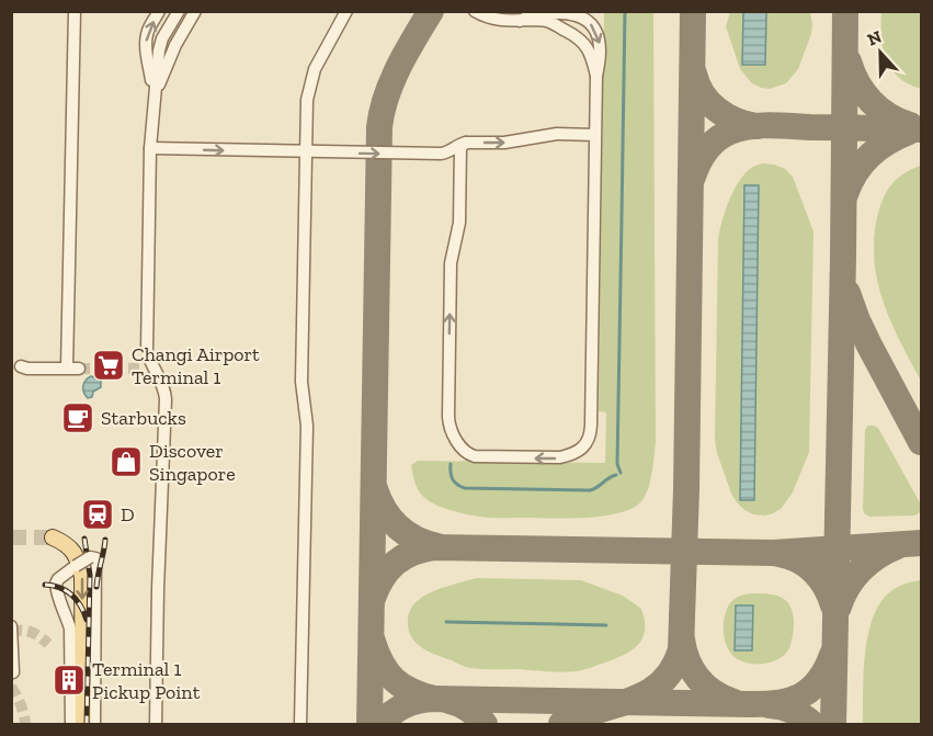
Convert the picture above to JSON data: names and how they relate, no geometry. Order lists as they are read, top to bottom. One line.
{"places":{"supermarket":["Changi Airport Terminal 1"],"cafe":["Starbucks"],"shop":["Discover Singapore"],"station":["D"],"building":["Terminal 1 Pickup Point"]},"north":"top"}
